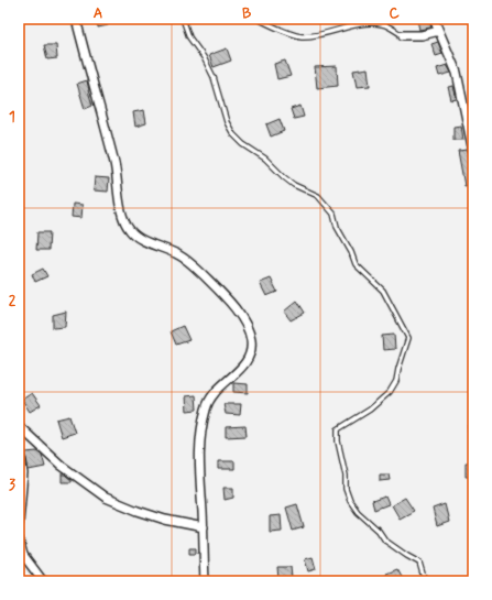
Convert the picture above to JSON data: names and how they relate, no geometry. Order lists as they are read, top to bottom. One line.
{"grid":{"columns":["A","B","C"],"rows":["1","2","3"]}}
